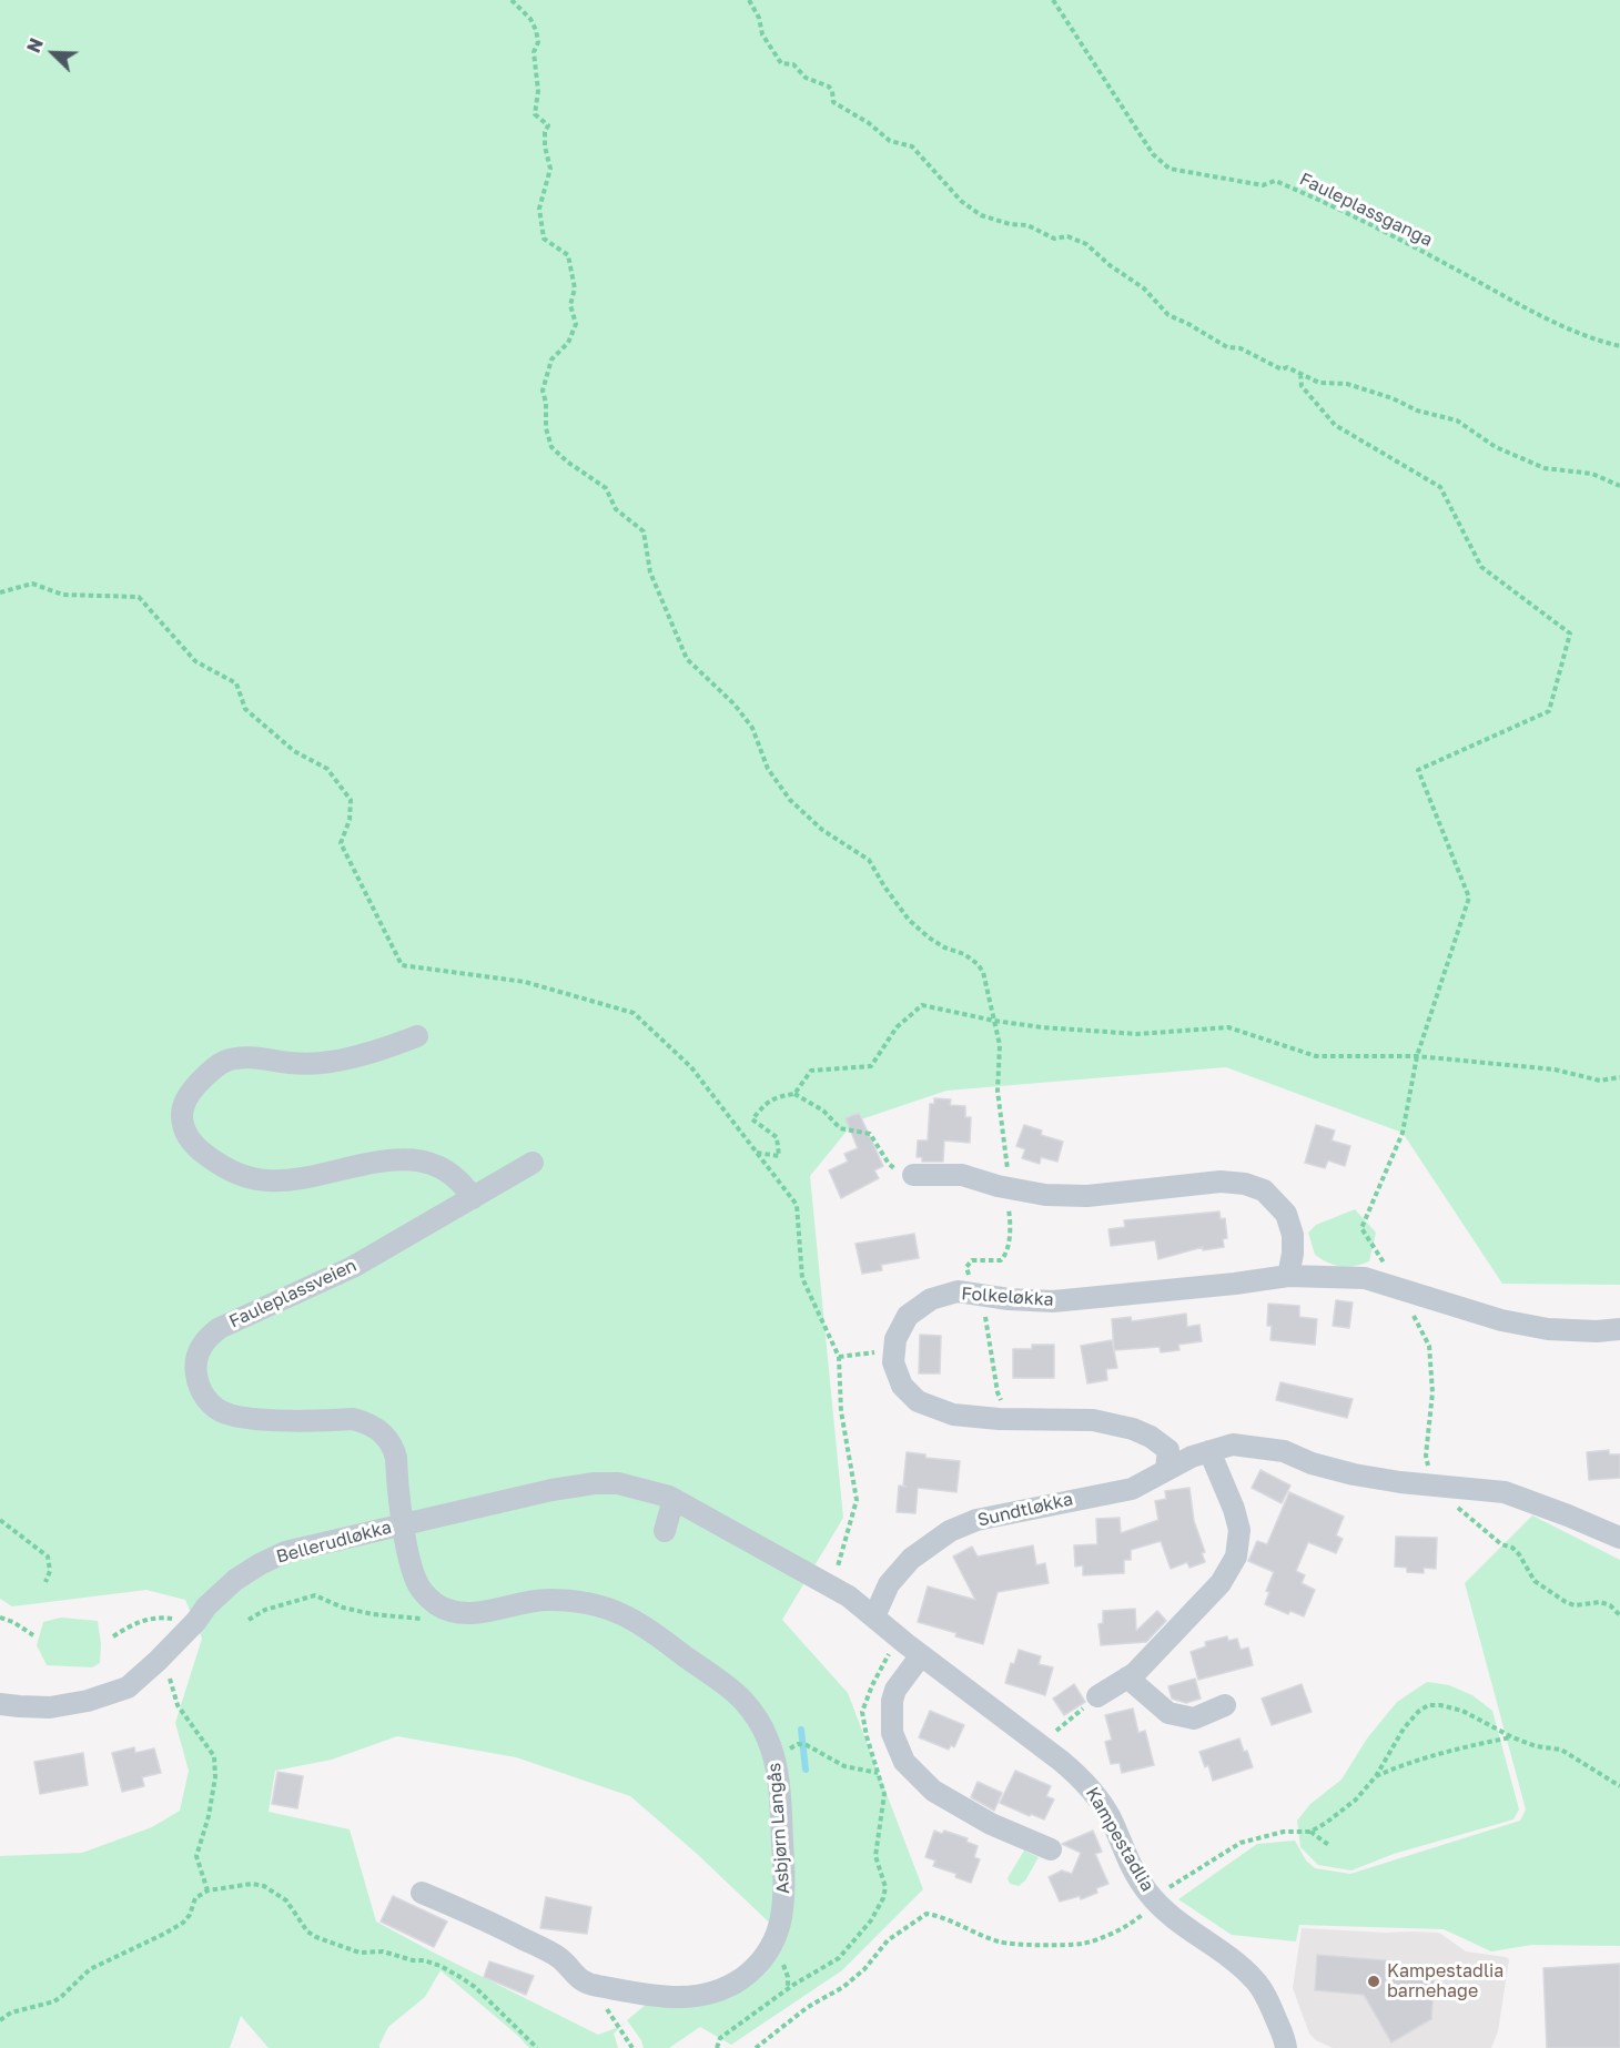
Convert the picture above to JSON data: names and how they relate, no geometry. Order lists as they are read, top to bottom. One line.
{"streets":{"street":["Fauleplassveien","Folkeløkka","Sundtløkka","Bellerudløkka","Asbjørn Langås","Kampestadlia"],"path":["Fauleplassganga"]},"crossings":[["Fauleplassveien","Bellerudløkka"],["Sundtløkka","Kampestadlia"],["Bellerudløkka","Kampestadlia"]],"places":["Kampestadlia barnehage"],"north":"top left"}
